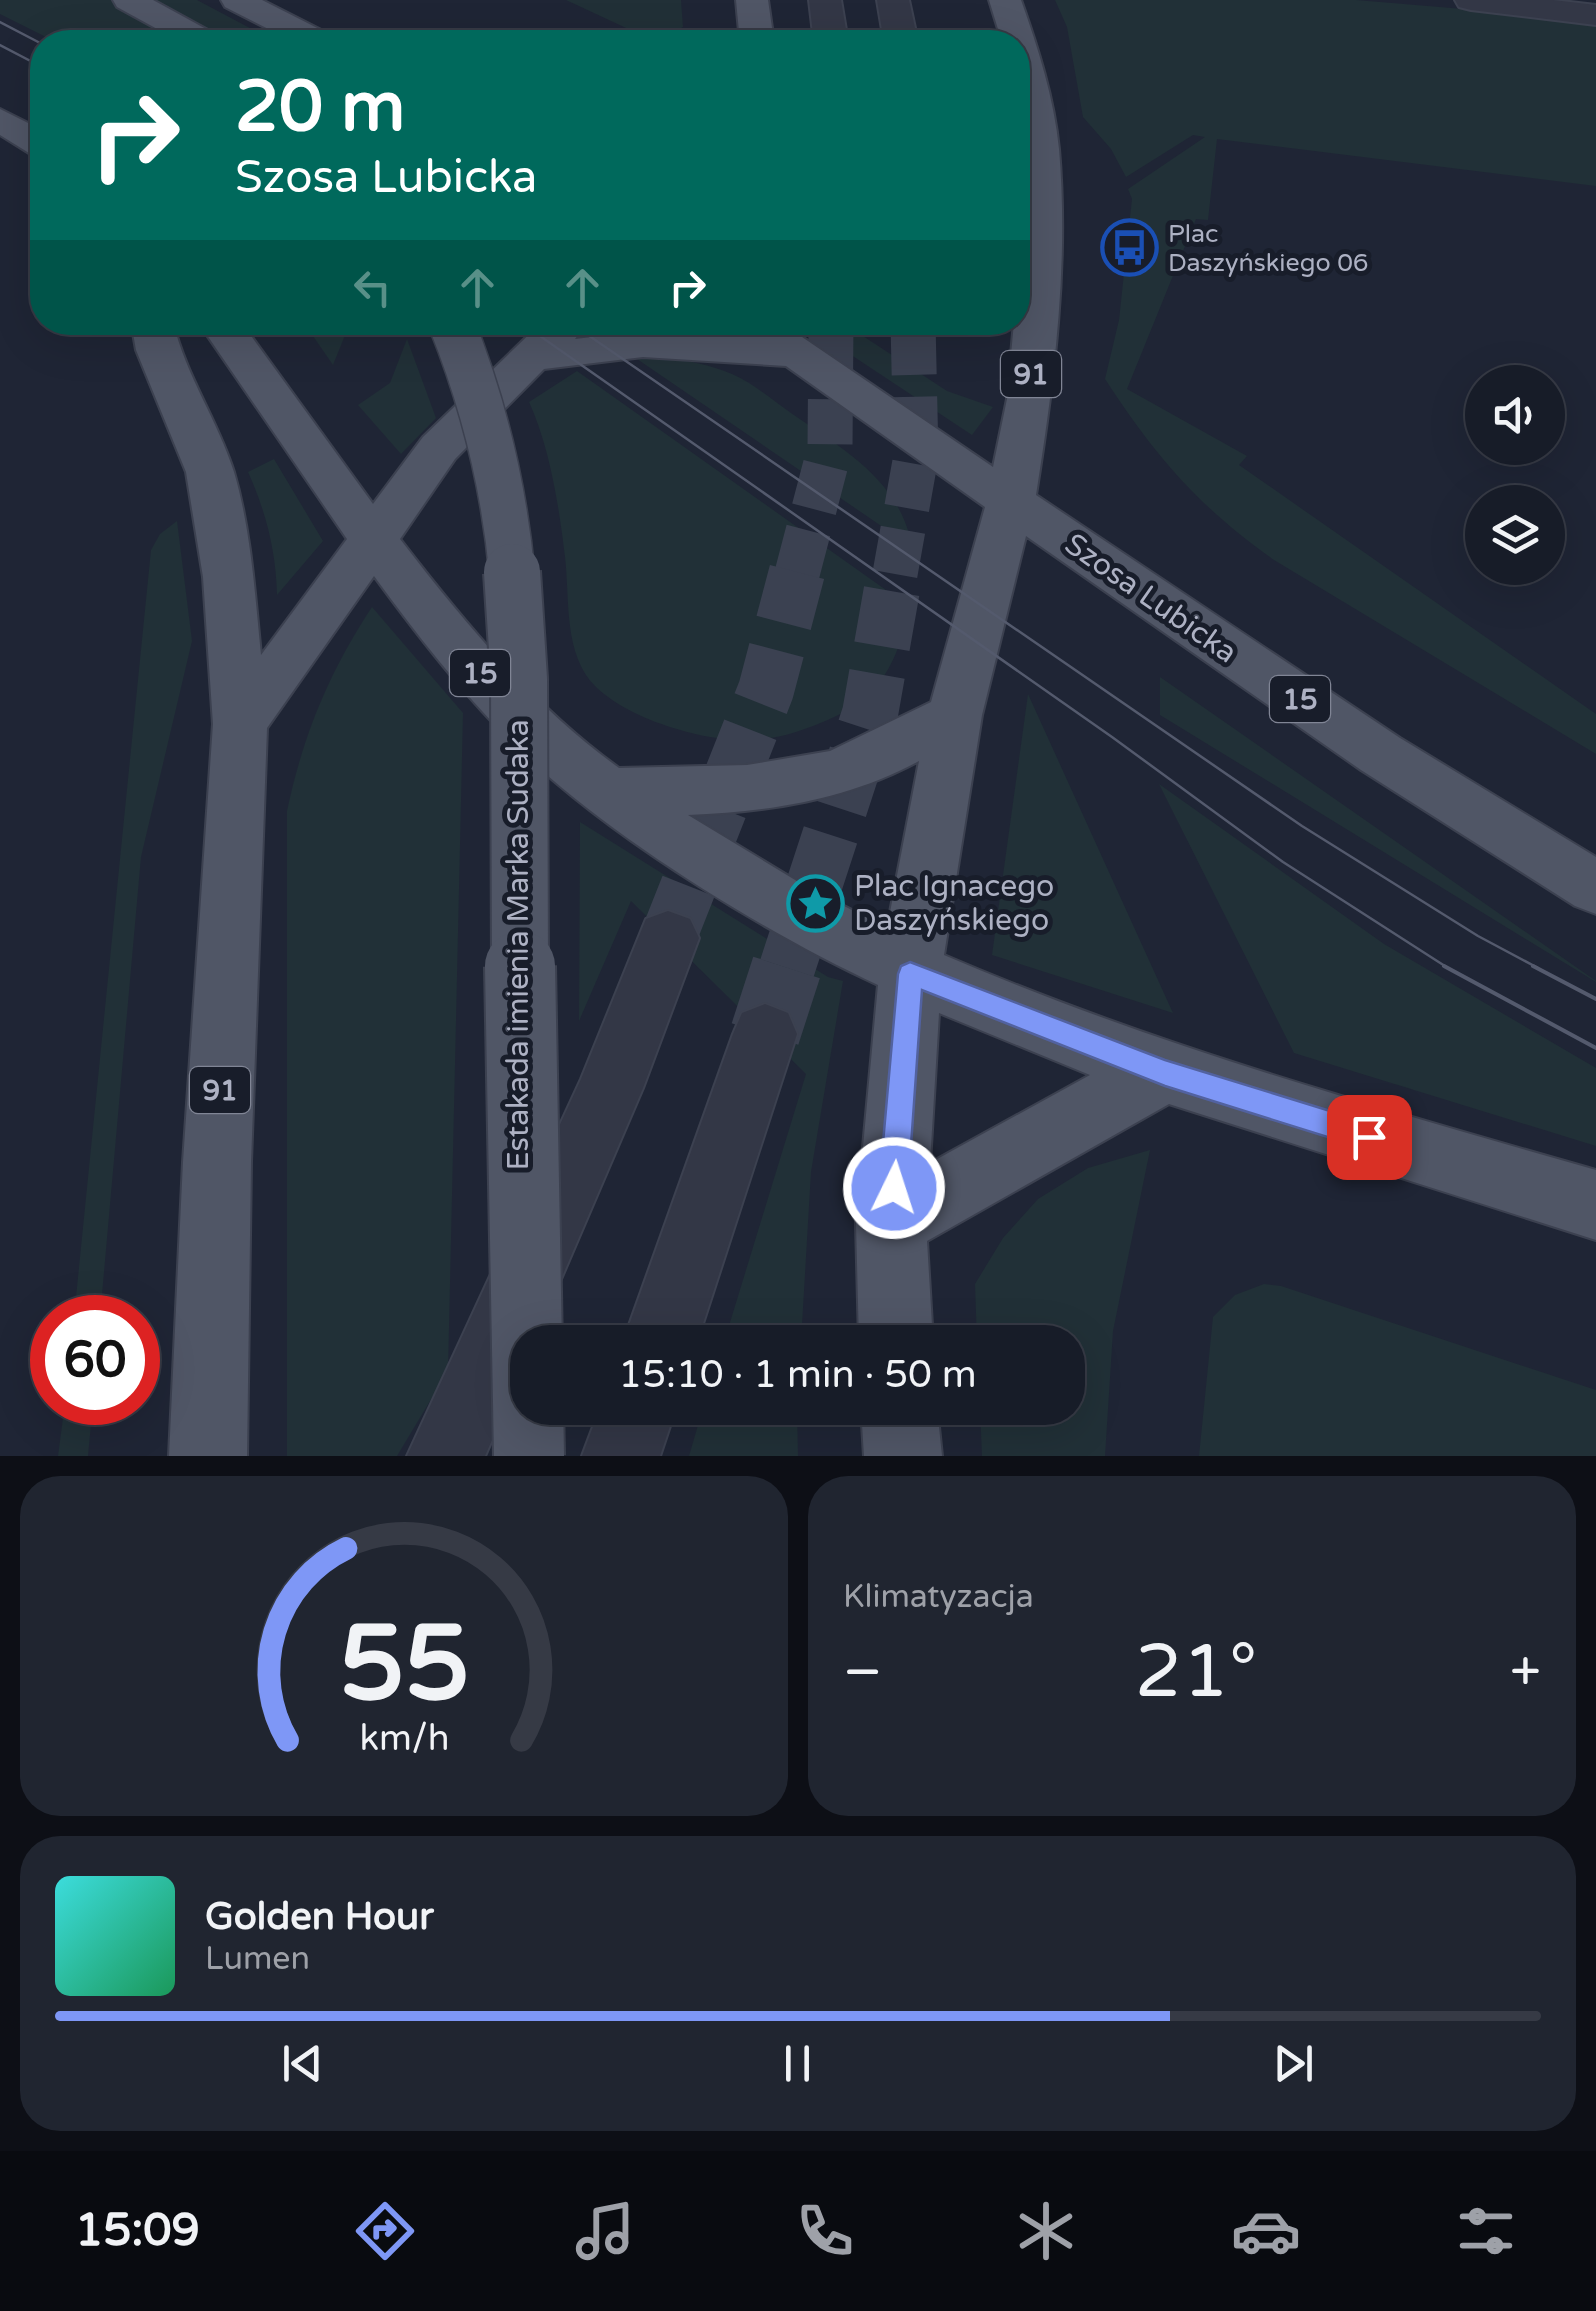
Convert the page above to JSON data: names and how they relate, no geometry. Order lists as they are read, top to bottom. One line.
{"streets":{"main road":["91","Szosa Lubicka","15","Estakada imienia Marka Sudaka"]},"crossings":[["91","Szosa Lubicka"],["91","15"],["Szosa Lubicka","15"]],"places":{"bus stop":["Plac Daszyńskiego 06"],"place":["Plac Ignacego Daszyńskiego"]},"page":{"turn":["20 m","Szosa Lubicka"],"limit":"60","trip":"15:10 · 1 min · 50 m","tile":"Klimatyzacja","heat":["−","21°","+"],"song":["Golden Hour","Lumen"],"tabs":"15:09","gauge":["55","km/h"]}}
